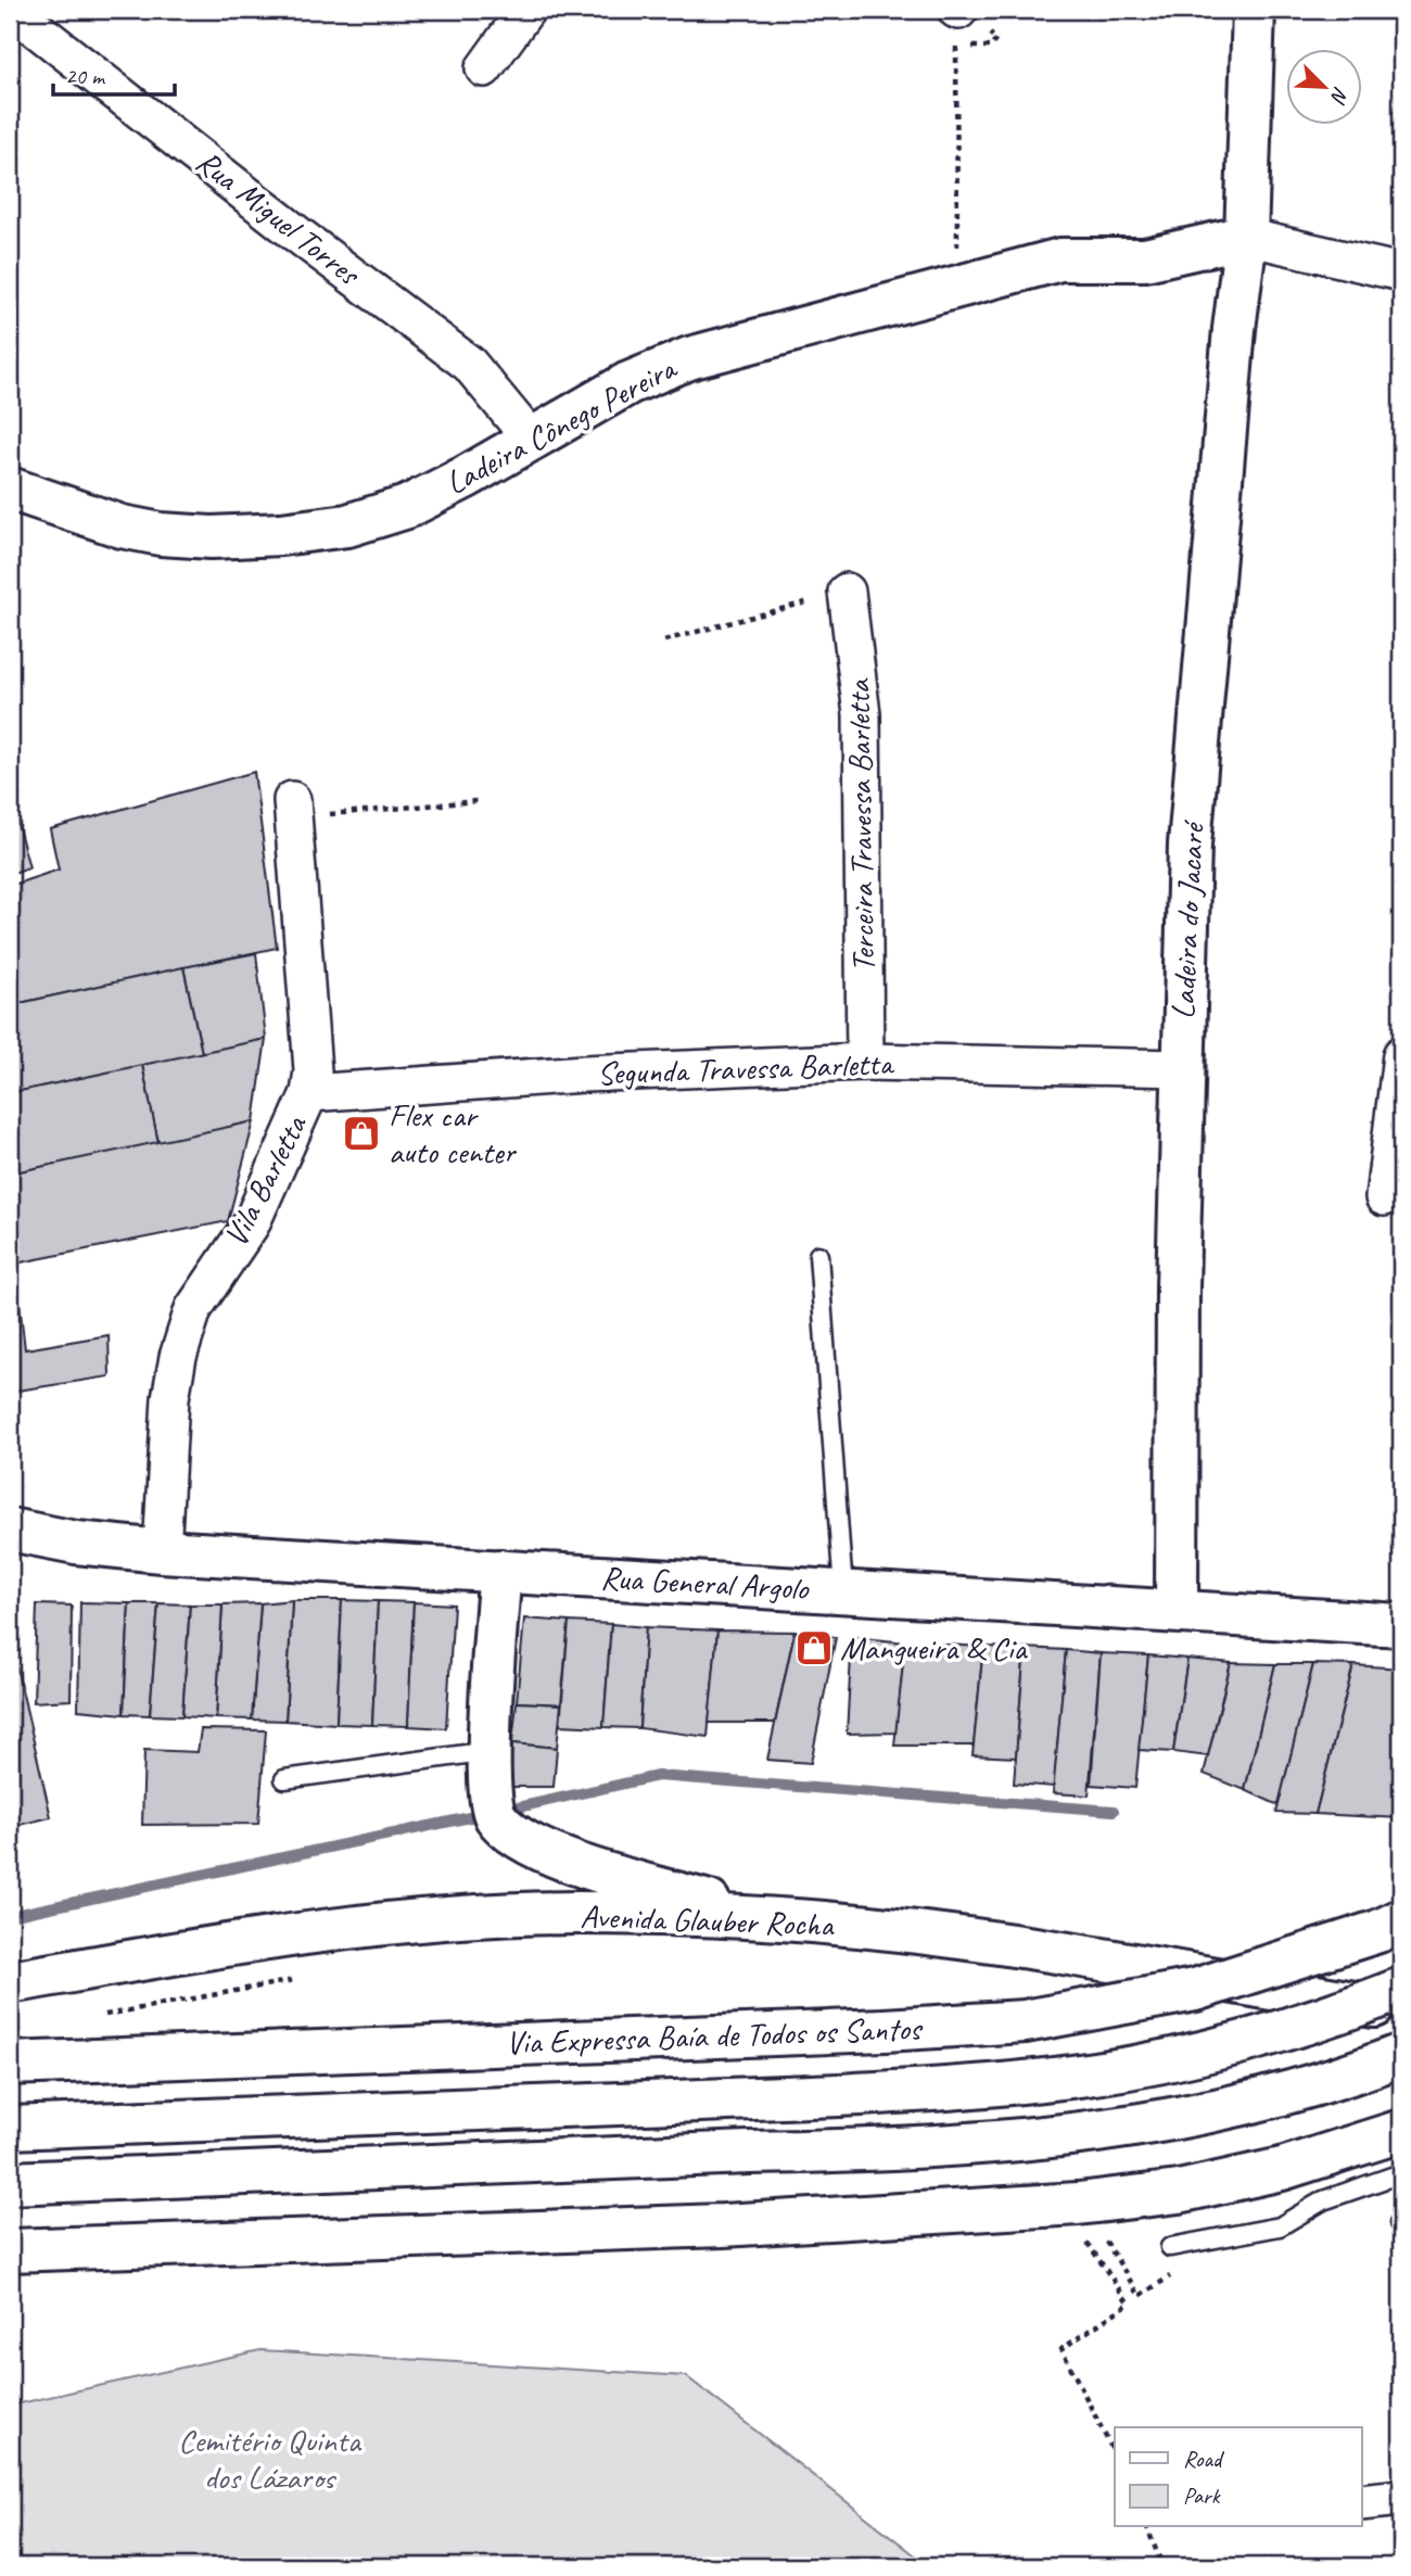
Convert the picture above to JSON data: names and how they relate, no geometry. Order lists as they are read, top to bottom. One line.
{"streets":{"main road":["Ladeira Cônego Pereira","Ladeira do Jacaré","Rua General Argolo","Avenida Glauber Rocha","Via Expressa Baía de Todos os Santos"],"street":["Rua Miguel Torres","Terceira Travessa Barletta","Segunda Travessa Barletta","Vila Barletta"]},"crossings":[["Rua Miguel Torres","Ladeira Cônego Pereira"],["Ladeira Cônego Pereira","Ladeira do Jacaré"],["Terceira Travessa Barletta","Segunda Travessa Barletta"],["Ladeira do Jacaré","Segunda Travessa Barletta"],["Ladeira do Jacaré","Rua General Argolo"],["Segunda Travessa Barletta","Vila Barletta"],["Vila Barletta","Rua General Argolo"]],"parks":["Cemitério Quinta dos Lázaros"],"places":{"shop":["Flex car auto center","Mangueira & Cia"]},"legend":["Road","Park"],"scale_bar":"20 m","north":"bottom right"}
